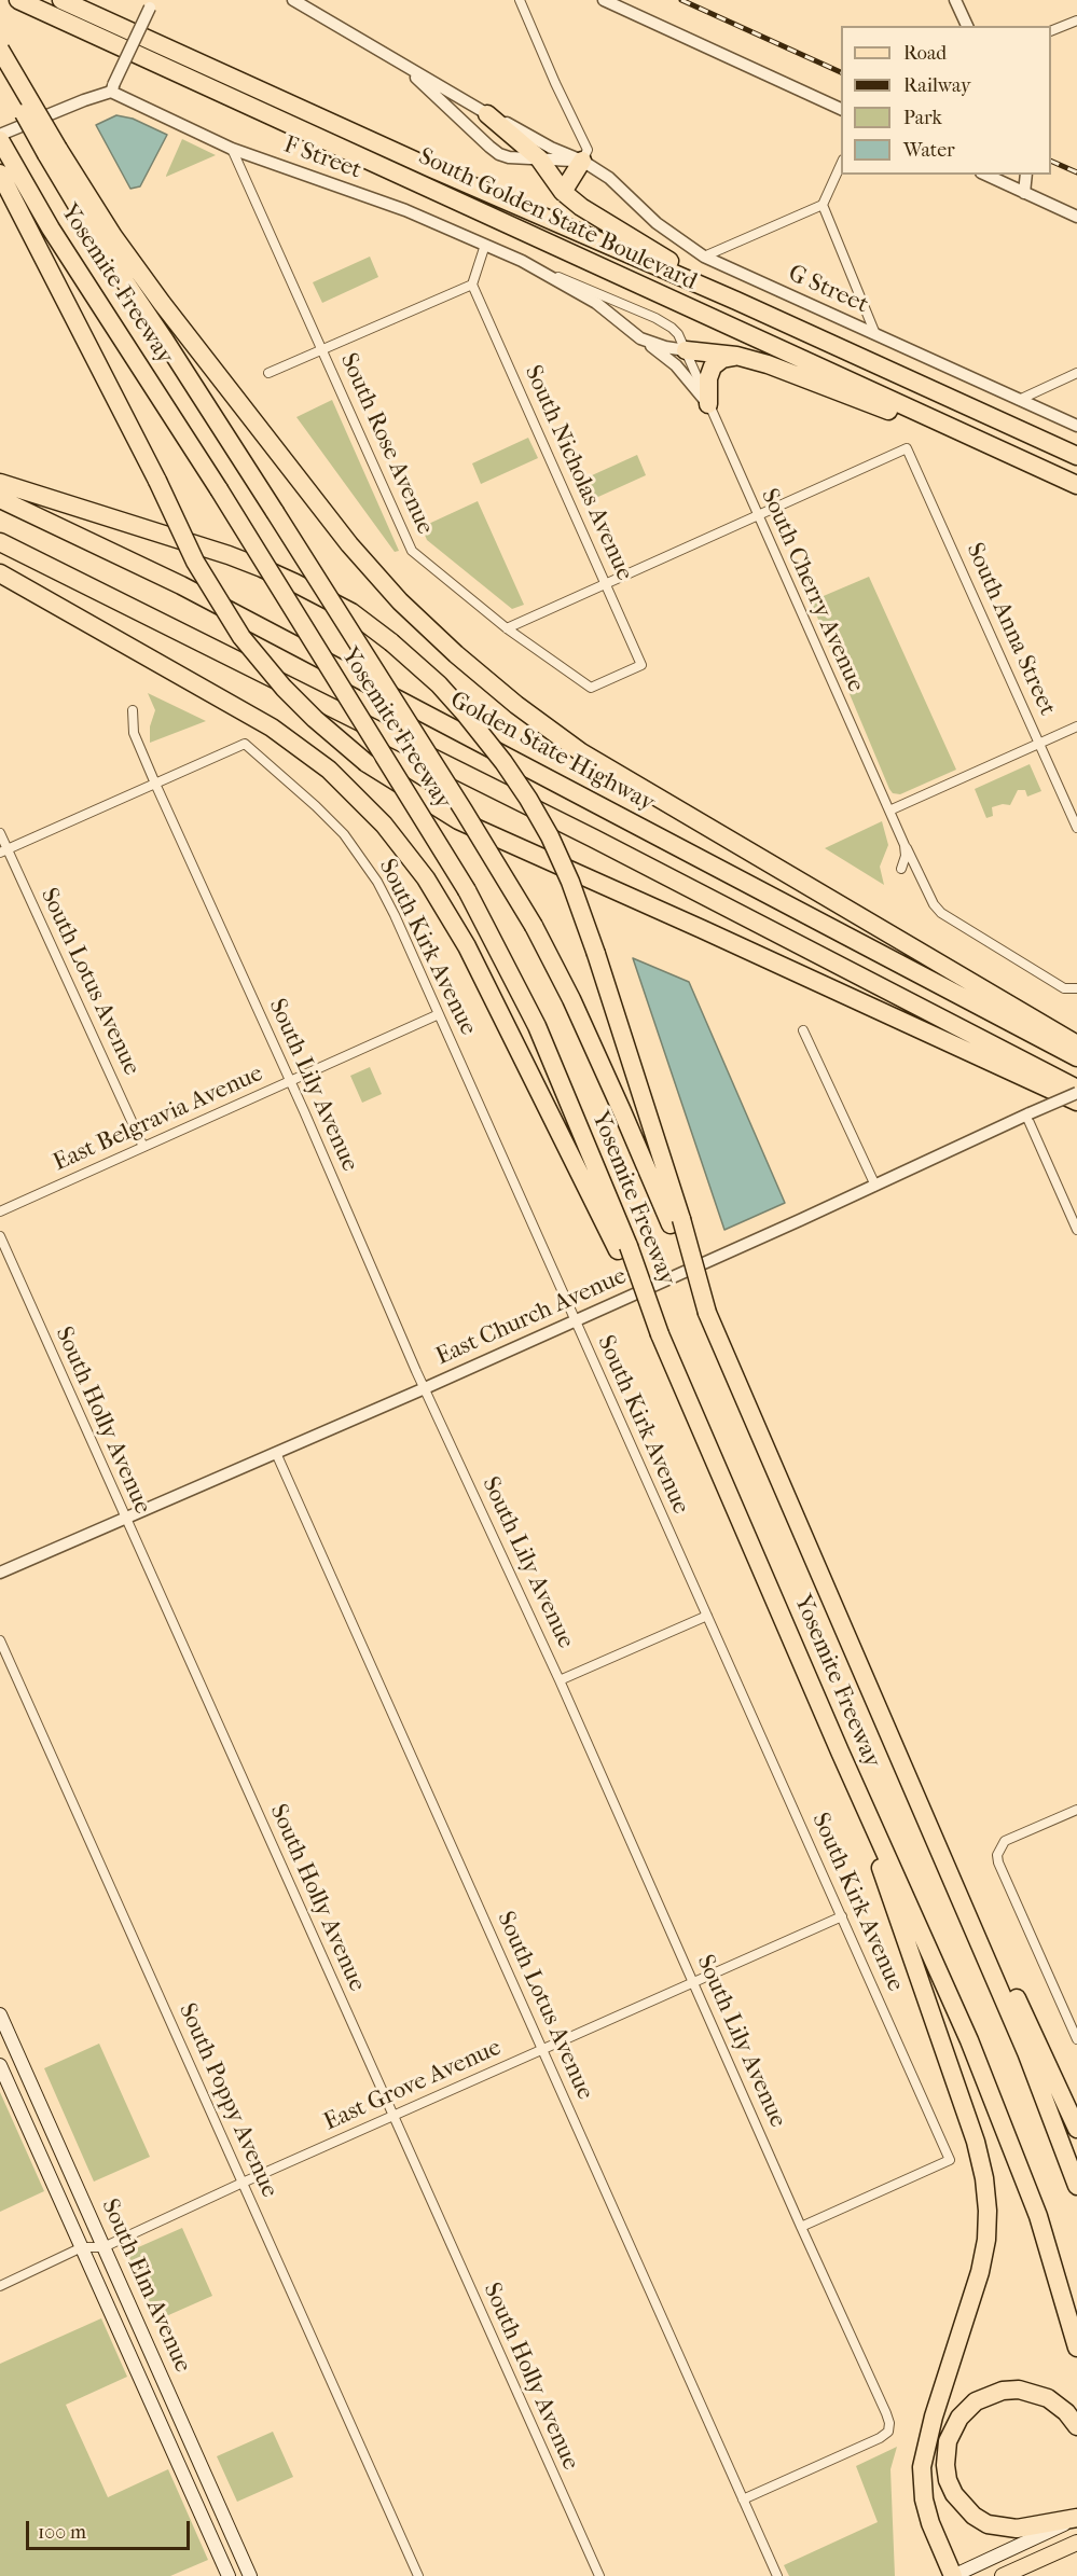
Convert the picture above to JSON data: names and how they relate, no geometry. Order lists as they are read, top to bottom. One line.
{"streets":{"highway":["South Golden State Boulevard","Yosemite Freeway","Golden State Highway"],"main road":["South Elm Avenue"],"street":["F Street","G Street","South Rose Avenue","South Nicholas Avenue","South Cherry Avenue","South Anna Street","South Kirk Avenue","South Lotus Avenue","South Lily Avenue","East Belgravia Avenue","East Church Avenue","South Holly Avenue","East Grove Avenue","South Poppy Avenue"]},"crossings":[["F Street","South Rose Avenue"],["F Street","South Cherry Avenue"],["South Rose Avenue","South Nicholas Avenue"],["South Cherry Avenue","South Anna Street"],["South Kirk Avenue","South Lily Avenue"],["South Kirk Avenue","East Belgravia Avenue"],["South Kirk Avenue","East Church Avenue"],["South Kirk Avenue","East Grove Avenue"],["South Lotus Avenue","South Lily Avenue"],["South Lotus Avenue","East Belgravia Avenue"],["South Lotus Avenue","East Church Avenue"],["South Lotus Avenue","East Grove Avenue"],["South Lily Avenue","East Belgravia Avenue"],["South Lily Avenue","East Church Avenue"],["South Lily Avenue","East Grove Avenue"],["East Church Avenue","South Holly Avenue"],["South Holly Avenue","East Grove Avenue"],["East Grove Avenue","South Poppy Avenue"],["East Grove Avenue","South Elm Avenue"]],"legend":["Road","Railway","Park","Water"],"scale_bar":"100 m"}
